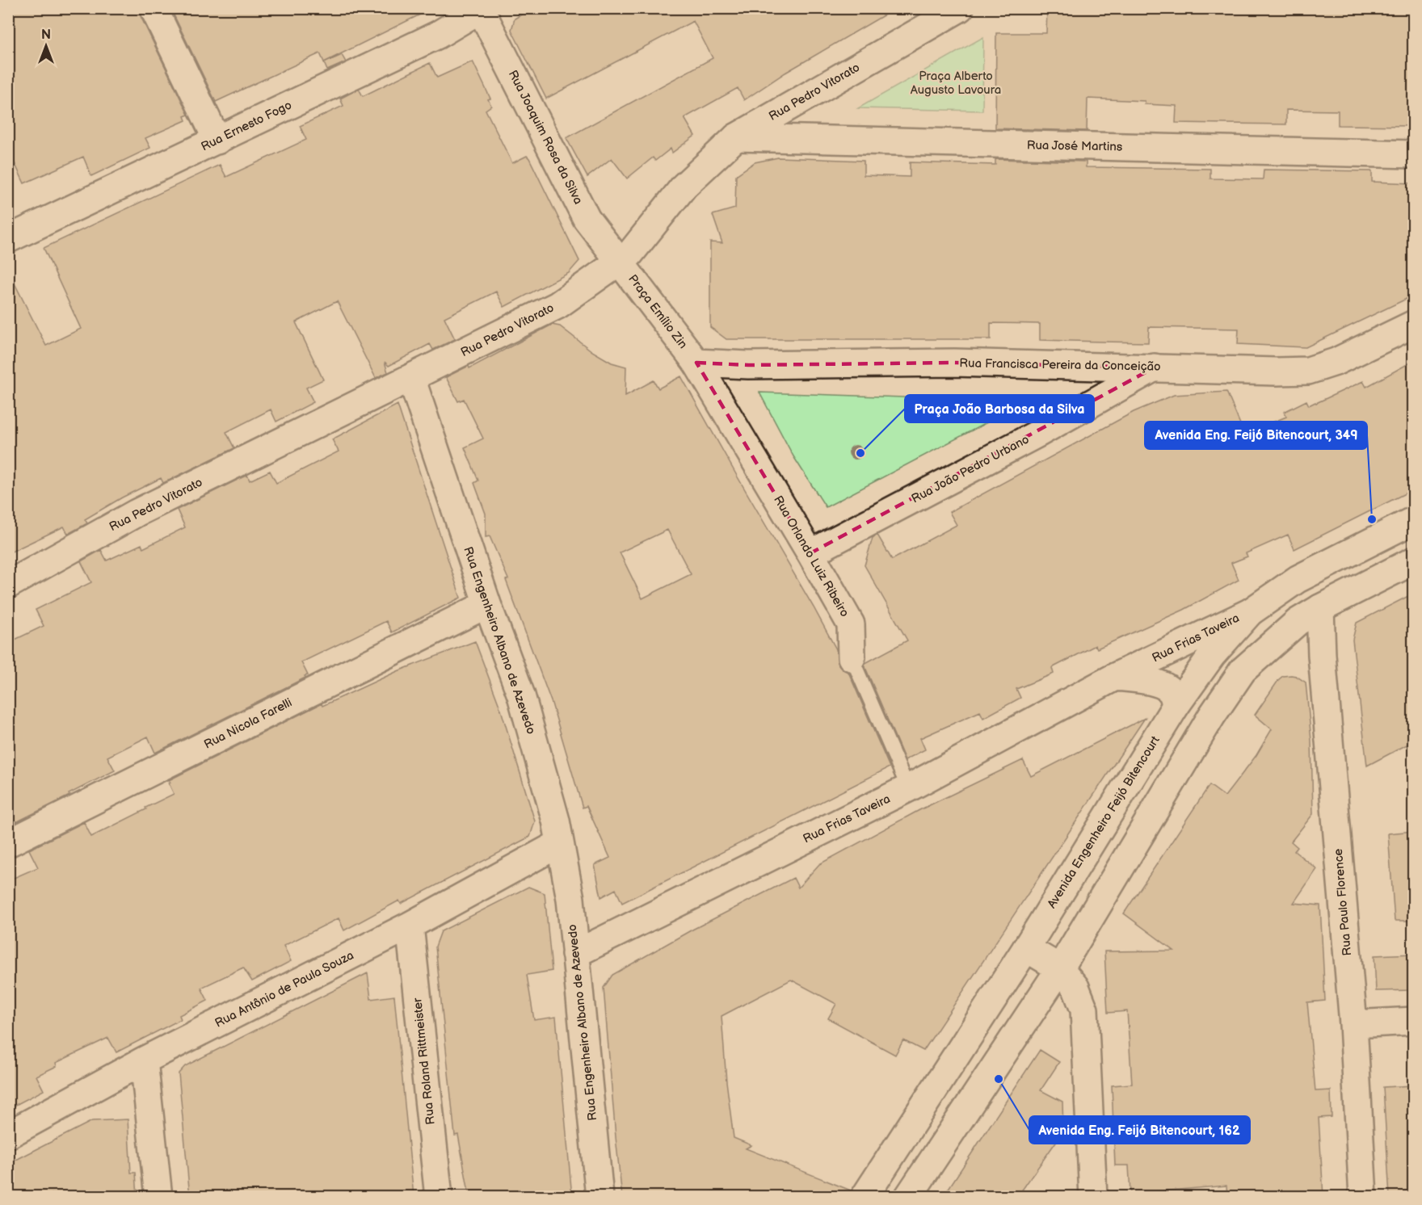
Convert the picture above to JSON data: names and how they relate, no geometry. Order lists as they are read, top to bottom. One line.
{"streets":{"street":["Rua Pedro Vitorato","Rua Ernesto Fogo","Rua Joaquim Rosa da Silva","Rua José Martins","Praça Emílio Zin","Rua Francisca Pereira da Conceição","Rua João Pedro Urbano","Rua Orlando Luiz Ribeiro","Rua Frias Taveira","Rua Engenheiro Albano de Azevedo","Rua Nicola Farelli","Avenida Engenheiro Feijó Bitencourt","Rua Paulo Florence","Rua Antônio de Paula Souza","Rua Roland Rittmeister"]},"crossings":[["Rua Pedro Vitorato","Rua Joaquim Rosa da Silva"],["Rua Pedro Vitorato","Rua José Martins"],["Rua Pedro Vitorato","Praça Emílio Zin"],["Rua Pedro Vitorato","Rua Engenheiro Albano de Azevedo"],["Rua Ernesto Fogo","Rua Joaquim Rosa da Silva"],["Rua Joaquim Rosa da Silva","Praça Emílio Zin"],["Praça Emílio Zin","Rua Francisca Pereira da Conceição"],["Praça Emílio Zin","Rua Orlando Luiz Ribeiro"],["Rua Francisca Pereira da Conceição","Rua João Pedro Urbano"],["Rua Francisca Pereira da Conceição","Rua Orlando Luiz Ribeiro"],["Rua João Pedro Urbano","Rua Orlando Luiz Ribeiro"],["Rua Orlando Luiz Ribeiro","Rua Frias Taveira"],["Rua Frias Taveira","Rua Engenheiro Albano de Azevedo"],["Rua Frias Taveira","Avenida Engenheiro Feijó Bitencourt"],["Rua Engenheiro Albano de Azevedo","Rua Nicola Farelli"],["Rua Engenheiro Albano de Azevedo","Rua Antônio de Paula Souza"],["Rua Antônio de Paula Souza","Rua Roland Rittmeister"]],"parks":["Praça Alberto Augusto Lavoura"],"places":["Praça João Barbosa da Silva","Avenida Eng. Feijó Bitencourt, 349","Avenida Eng. Feijó Bitencourt, 162"],"north":"top"}
